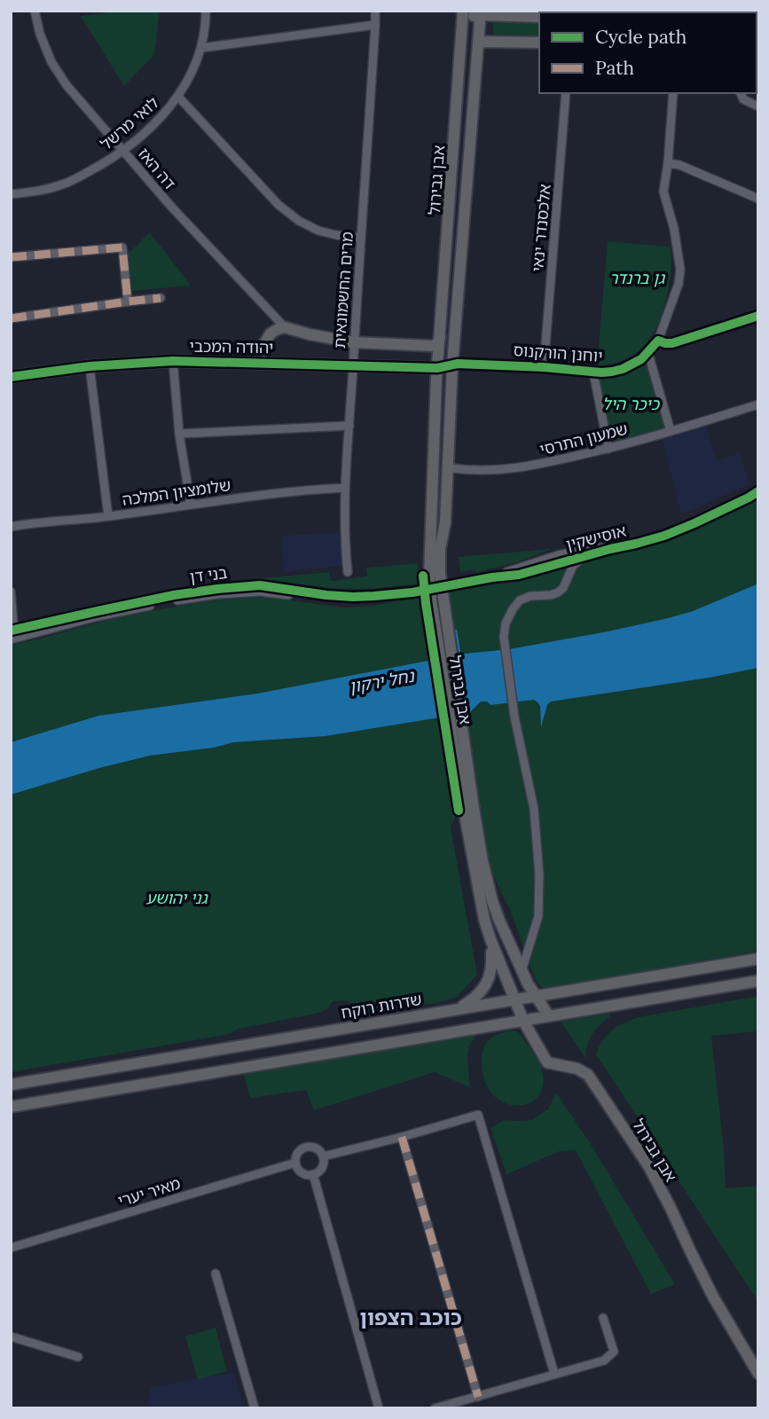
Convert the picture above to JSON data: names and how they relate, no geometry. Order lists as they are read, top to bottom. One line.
{"streets":{"main road":["אבן גבירול","יהודה המכבי","שדרות רוקח"],"street":["לואי מרשל","דה האז","אלכסנדר ינאי","מרים החשמונאית","יוחנן הורקנוס","שמעון התרסי","שלומציון המלכה","אוסישקין","בני דן","מאיר יערי"]},"crossings":[["לואי מרשל","דה האז"],["דה האז","יהודה המכבי"],["אבן גבירול","יהודה המכבי"],["אבן גבירול","יוחנן הורקנוס"],["אבן גבירול","שמעון התרסי"],["אבן גבירול","שדרות רוקח"],["אלכסנדר ינאי","יוחנן הורקנוס"],["מרים החשמונאית","יהודה המכבי"],["מרים החשמונאית","שלומציון המלכה"],["יהודה המכבי","יוחנן הורקנוס"]],"districts":["כוכב הצפון"],"water":["נחל ירקון"],"parks":["גן ברנדר","כיכר היל","גני יהושע"],"legend":["Cycle path","Path"]}
